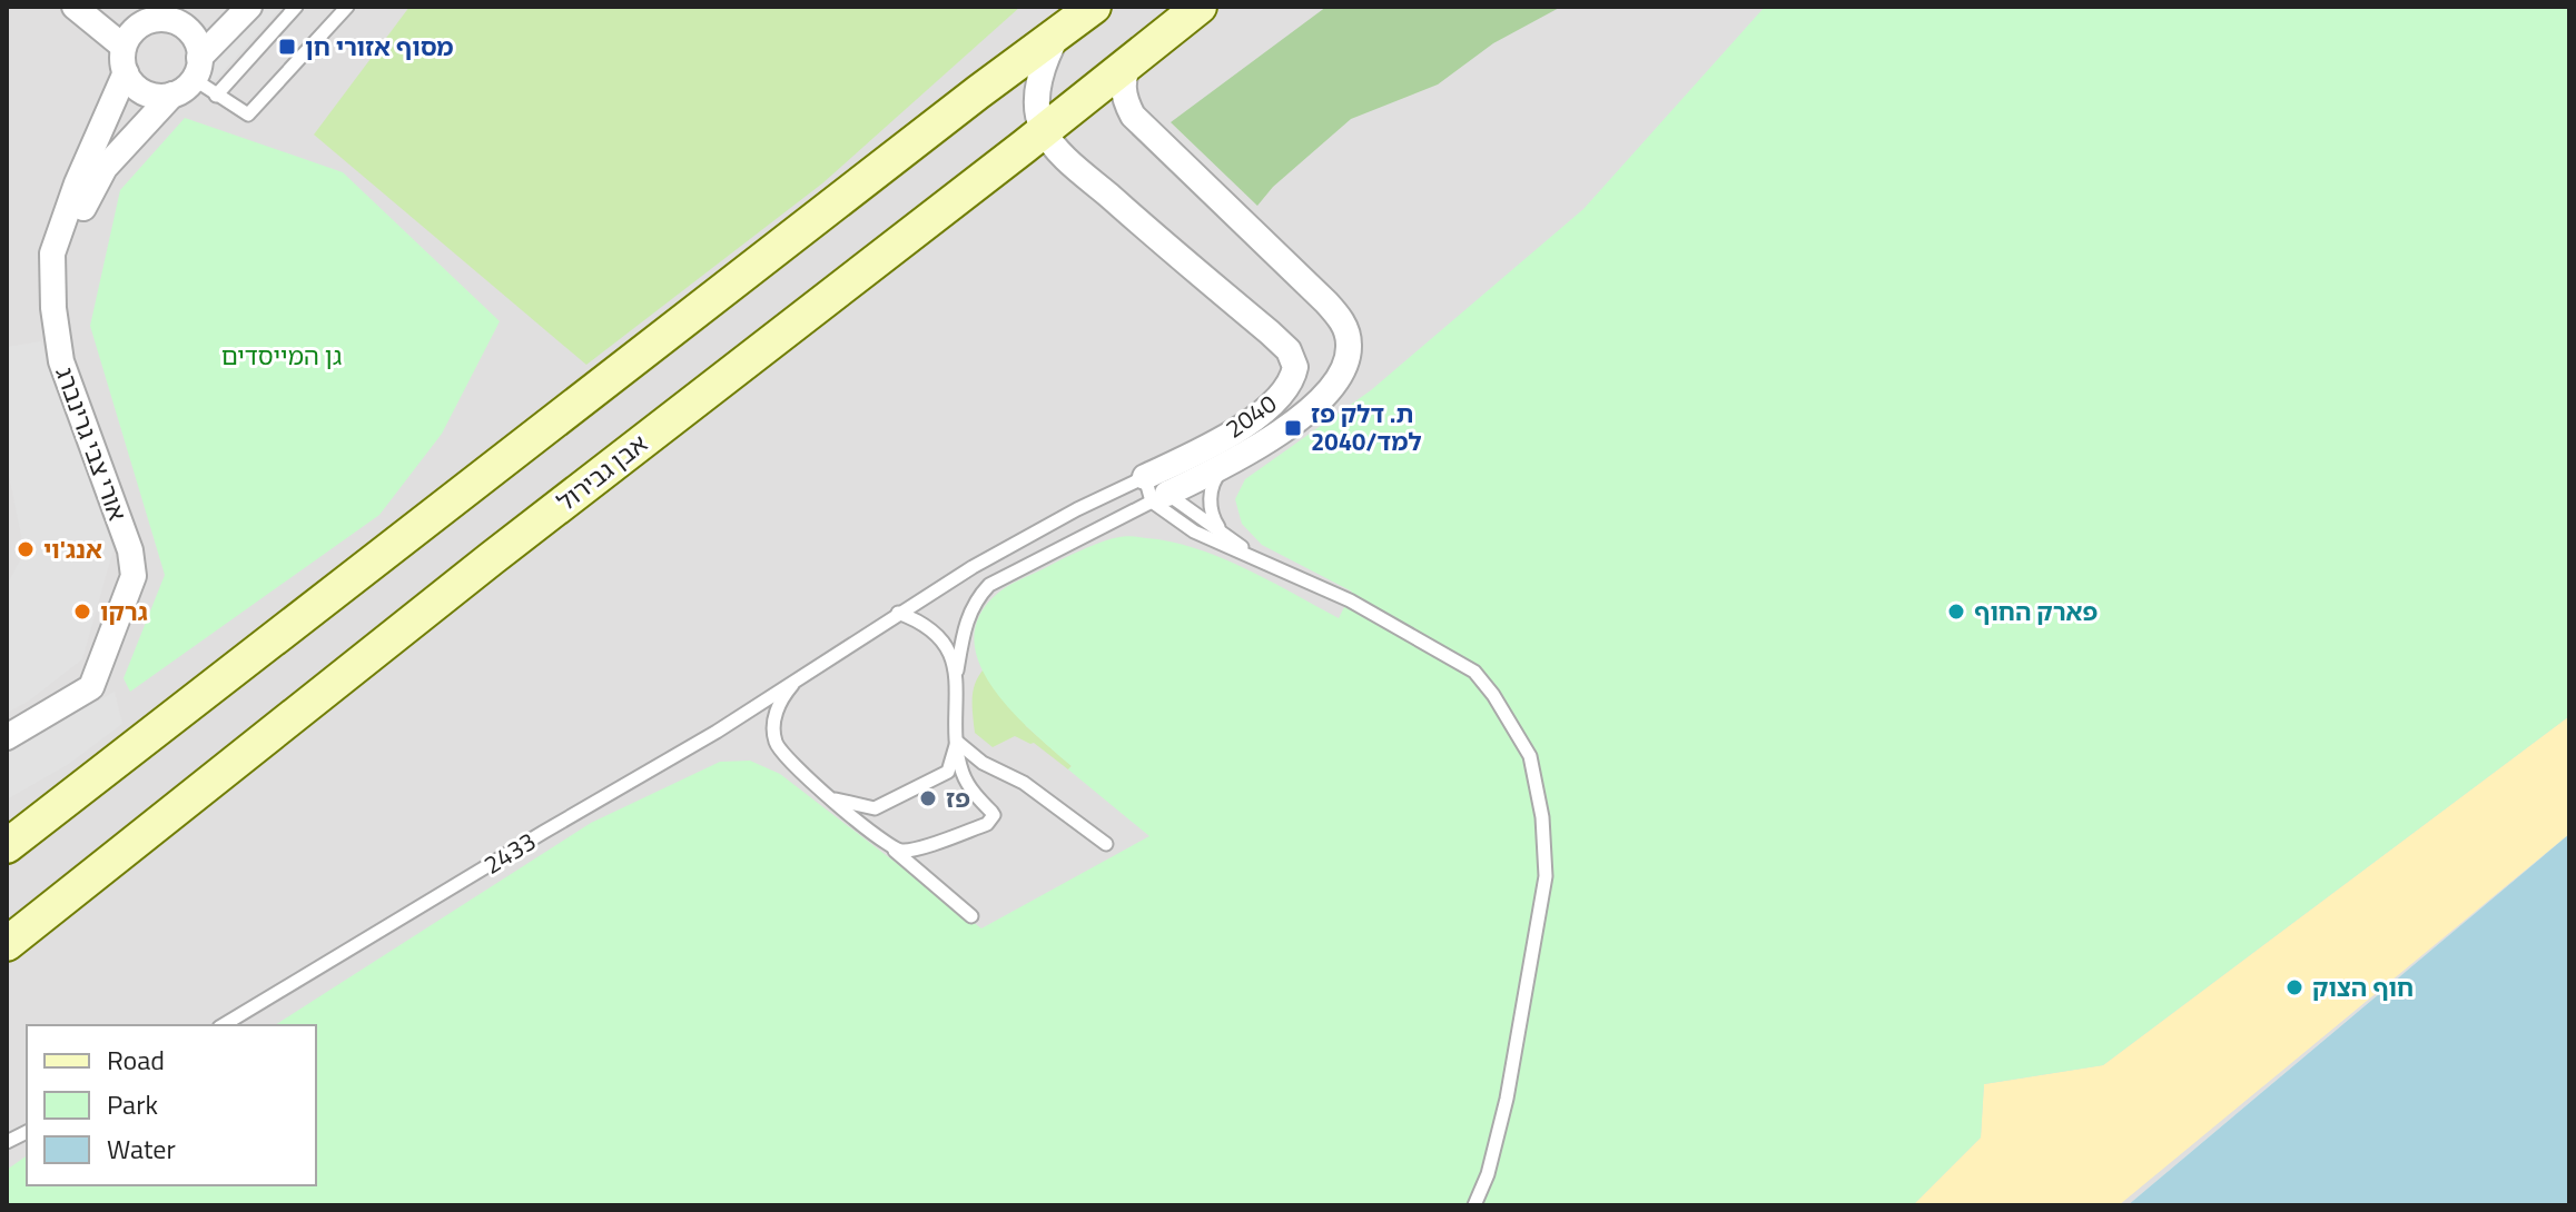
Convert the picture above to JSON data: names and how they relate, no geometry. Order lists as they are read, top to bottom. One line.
{"streets":{"street":["2040","אורי צבי גרינברג","אבן גבירול"],"lane":["2433"]},"crossings":[["2040","אבן גבירול"],["2040","2433"]],"parks":["גן המייסדים"],"places":{"transit":["מסוף אזורי חן","ת. דלק פז למד/2040"],"other":["אנג'וי","גרקו","פארק החוף","פז","חוף הצוק"]},"legend":["Road","Park","Water"]}
